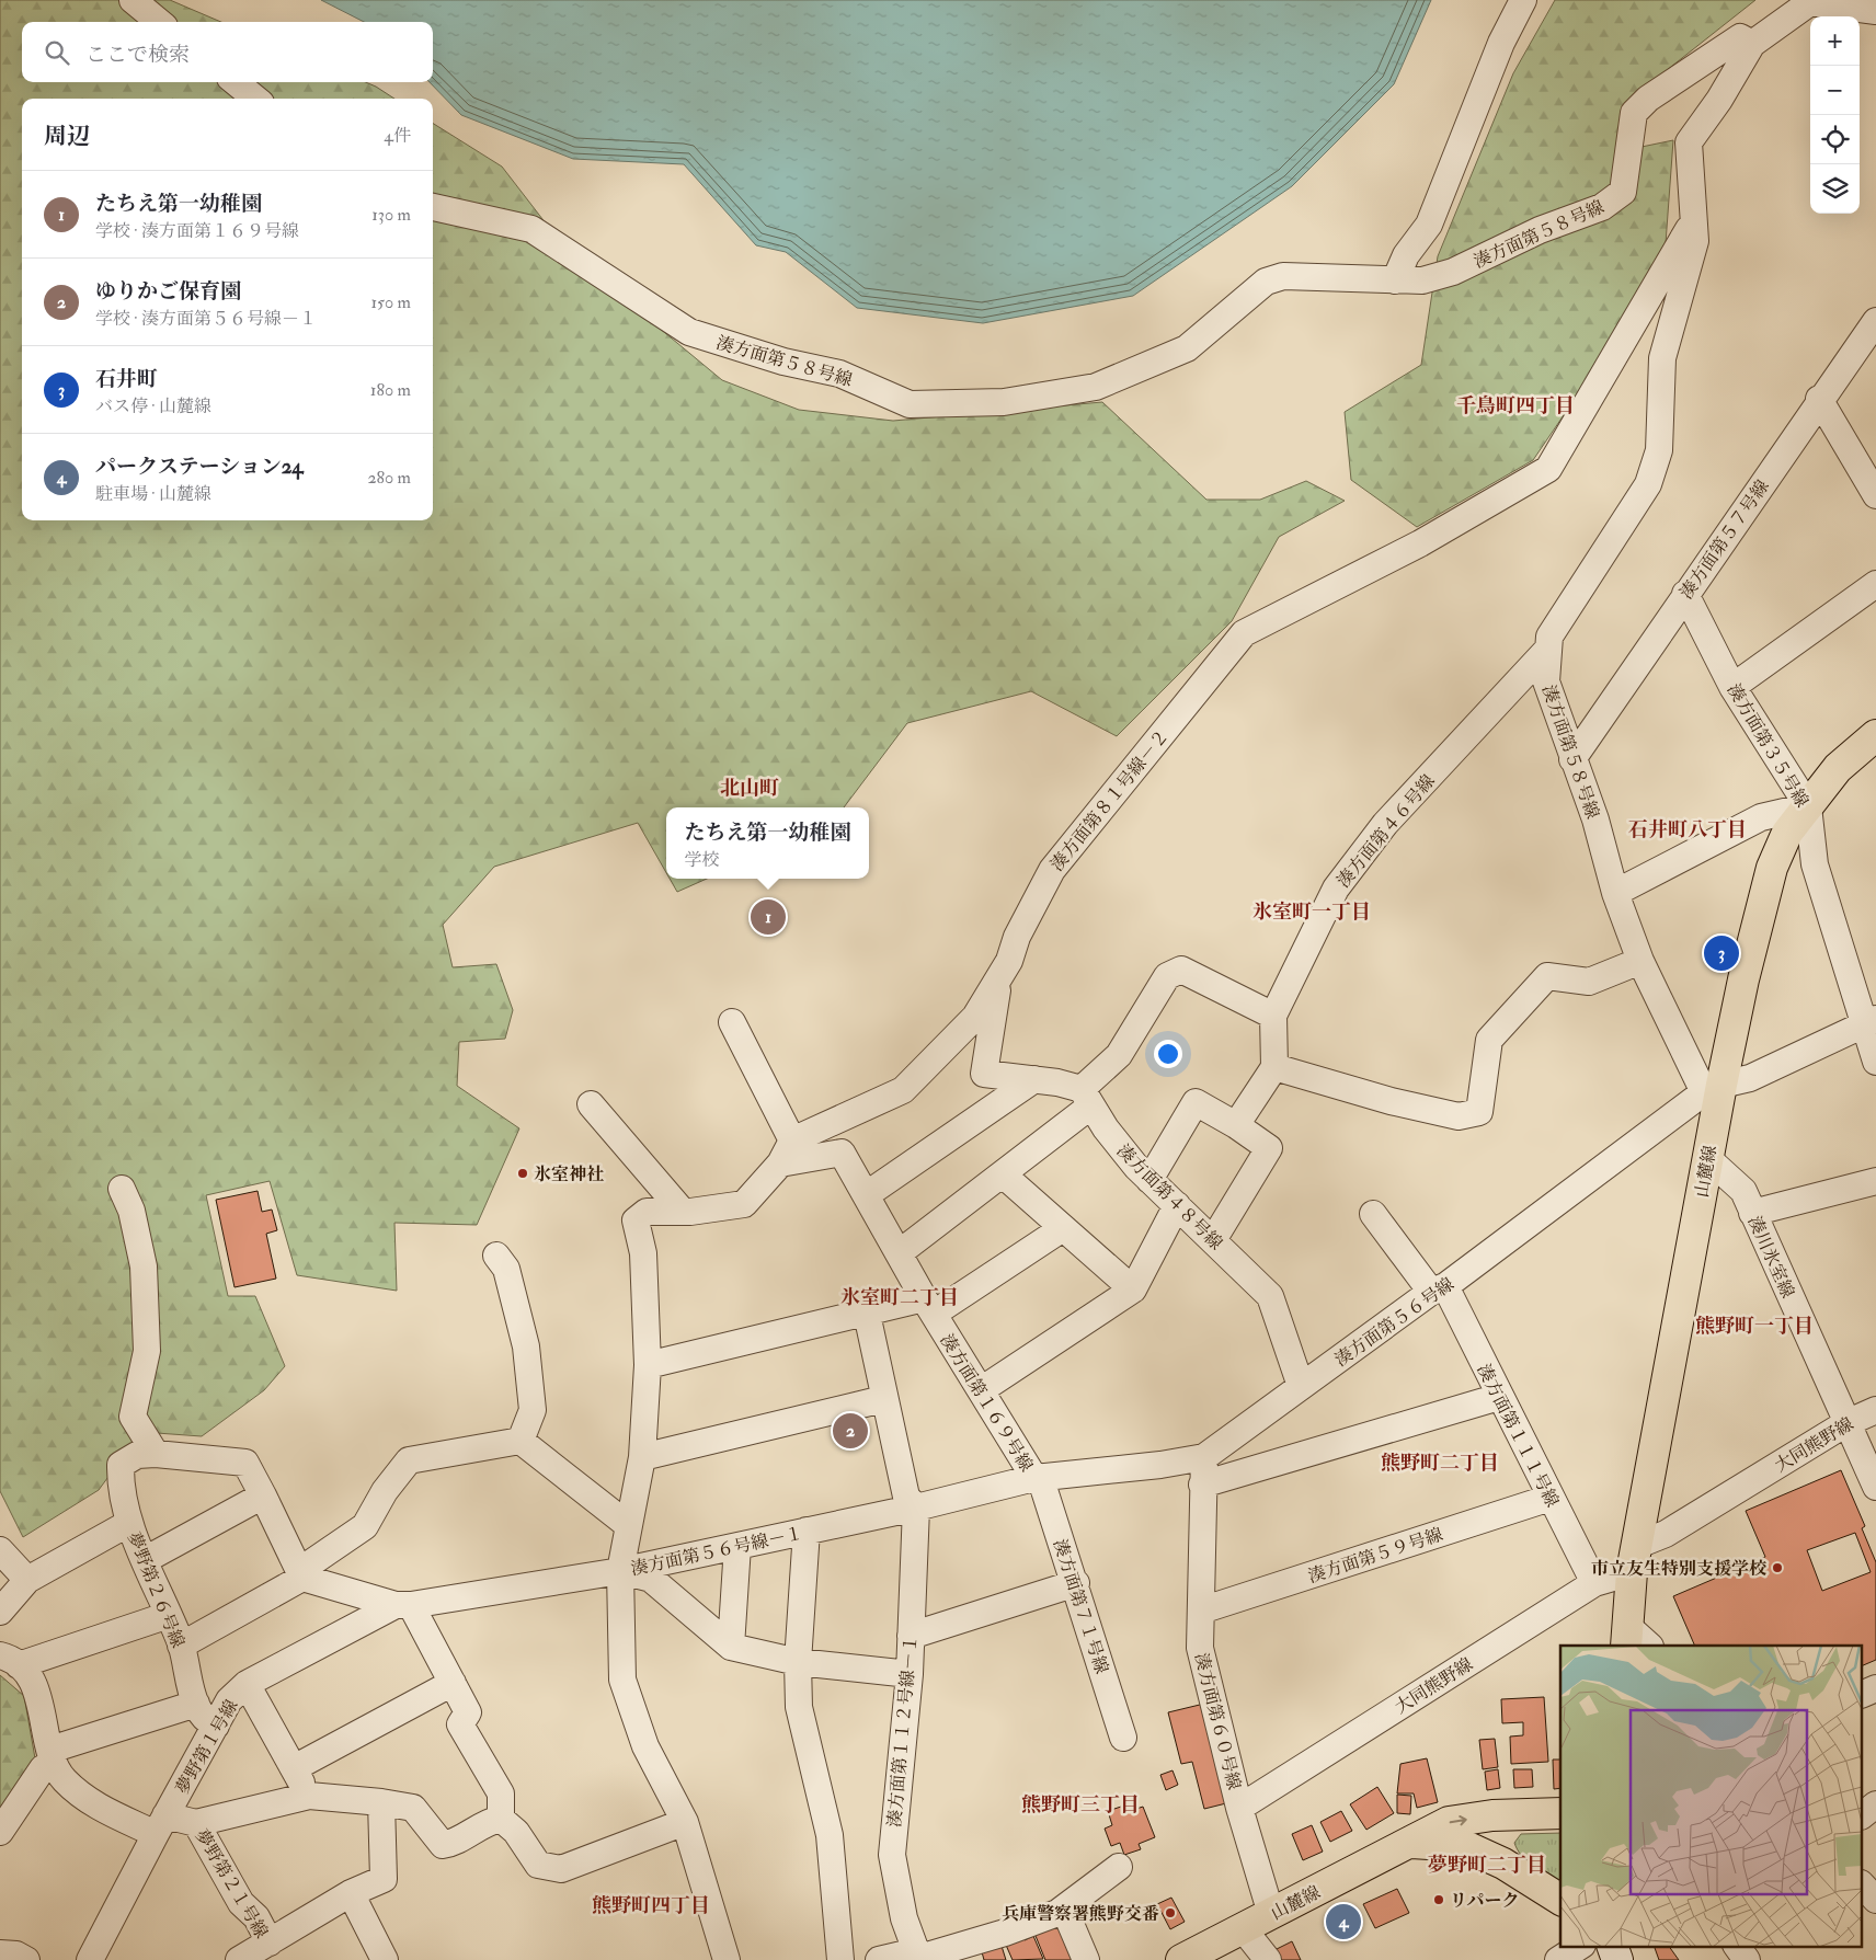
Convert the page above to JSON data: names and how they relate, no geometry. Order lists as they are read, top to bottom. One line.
{"streets":{"main road":["山麓線"],"street":["湊方面第５８号線","湊方面第５７号線","湊方面第３５号線","湊方面第８１号線－２","湊方面第４６号線","湊方面第４８号線","湊川氷室線","湊方面第５６号線","湊方面第１６９号線","湊方面第１１１号線","大同熊野線","湊方面第５６号線－１","湊方面第５９号線","夢野第２６号線","湊方面第７１号線","湊方面第６０号線","湊方面第１１２号線－１","夢野第１号線","夢野第２１号線"]},"crossings":[["湊方面第５８号線","湊方面第５７号線"],["湊方面第５８号線","湊方面第８１号線－２"],["湊方面第５８号線","湊方面第４６号線"],["湊方面第５７号線","湊方面第３５号線"],["湊方面第３５号線","山麓線"],["山麓線","湊川氷室線"],["山麓線","湊方面第５６号線"],["山麓線","大同熊野線"],["山麓線","湊方面第６０号線"],["湊方面第４８号線","湊方面第５６号線"],["湊川氷室線","大同熊野線"],["湊方面第５６号線","湊方面第１６９号線"],["湊方面第５６号線","湊方面第１１１号線"],["湊方面第５６号線","湊方面第５６号線－１"],["湊方面第５６号線","湊方面第７１号線"],["湊方面第５６号線","湊方面第６０号線"],["湊方面第１６９号線","湊方面第５６号線－１"],["湊方面第１６９号線","湊方面第７１号線"],["湊方面第１１１号線","大同熊野線"],["湊方面第１１１号線","湊方面第５９号線"],["大同熊野線","湊方面第６０号線"],["湊方面第５６号線－１","湊方面第７１号線"],["湊方面第５６号線－１","湊方面第１１２号線－１"],["湊方面第５６号線－１","夢野第１号線"],["湊方面第５９号線","湊方面第６０号線"],["夢野第２６号線","夢野第１号線"]],"districts":["千鳥町四丁目","北山町","石井町八丁目","氷室町一丁目","氷室町二丁目","熊野町一丁目","熊野町二丁目","熊野町三丁目","夢野町二丁目","熊野町四丁目"],"places":["氷室神社","市立友生特別支援学校","リパーク","兵庫警察署熊野交番"],"page":{"map_buttons":["+","−"],"search":"ここで検索","heading":["周辺","4件"],"list":[{"mark":"1","name":"たちえ第一幼稚園","note":"学校 · 湊方面第１６９号線","value":"130 m"},{"mark":"2","name":"ゆりかご保育園","note":"学校 · 湊方面第５６号線－１","value":"150 m"},{"mark":"3","name":"石井町","note":"バス停 · 山麓線","value":"180 m"},{"mark":"4","name":"パークステーション24","note":"駐車場 · 山麓線","value":"280 m"}],"popup":["たちえ第一幼稚園","学校"],"pins":["1","3","2","4"]}}
